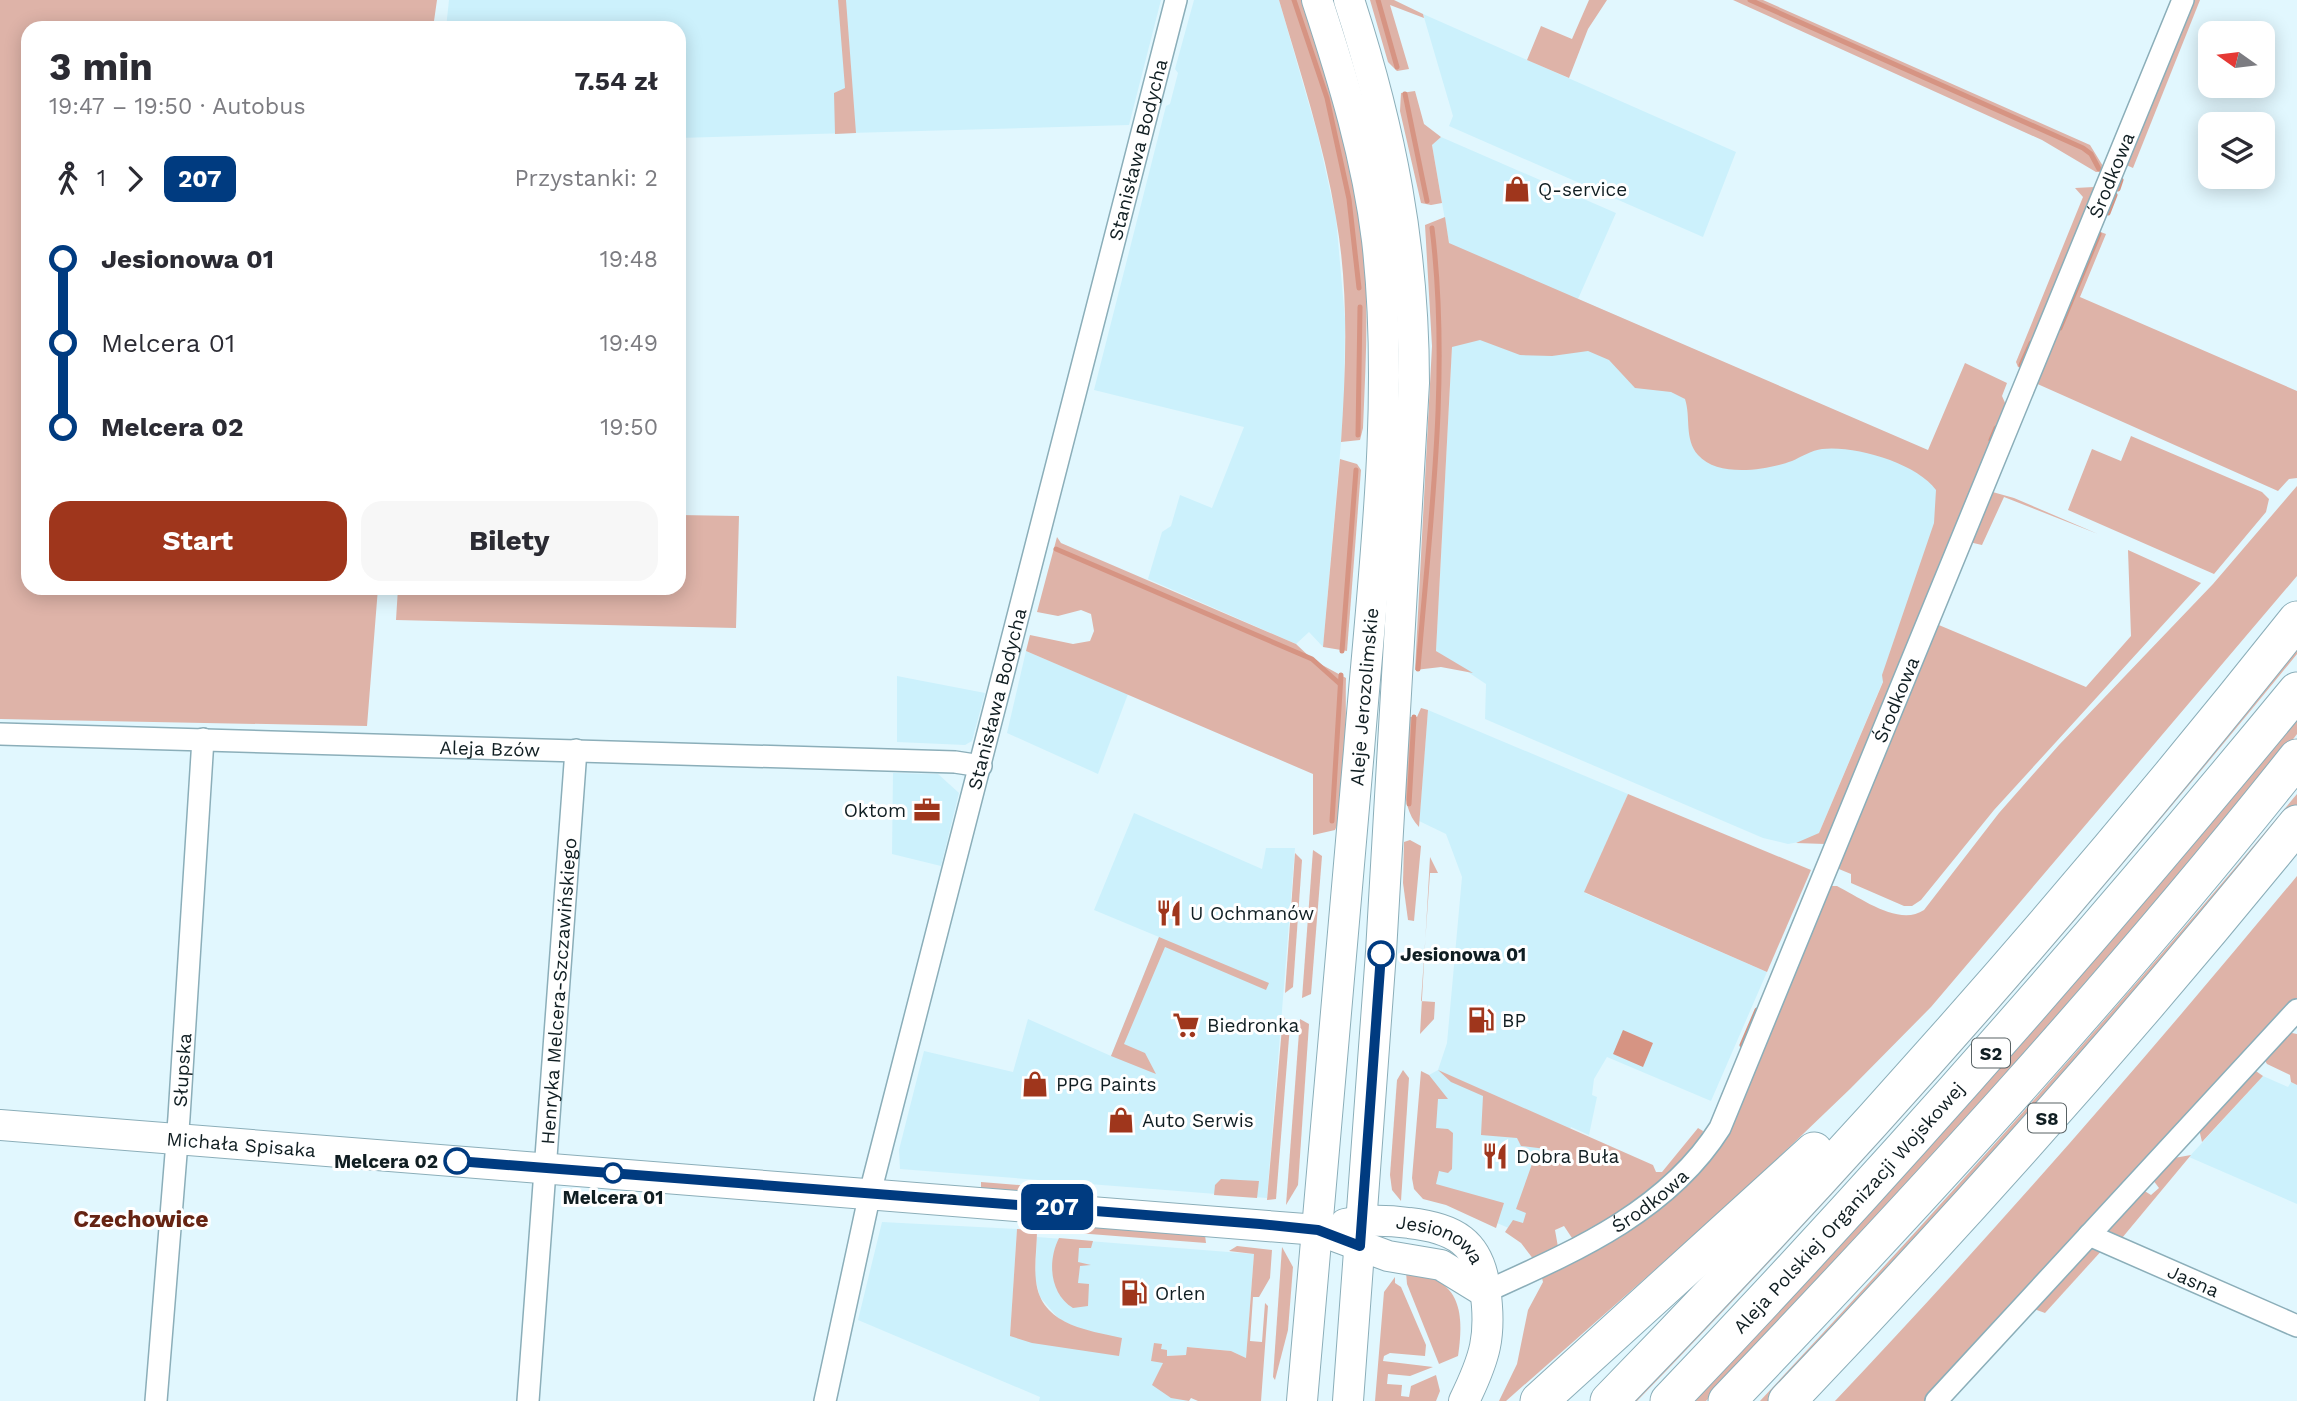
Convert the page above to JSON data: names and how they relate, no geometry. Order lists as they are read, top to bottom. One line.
{"streets":{"highway":["S2","S8","Aleja Polskiej Organizacji Wojskowej"],"main road":["Aleje Jerozolimskie","Michała Spisaka","Jesionowa"],"street":["Stanisława Bodycha","Środkowa","Aleja Bzów","Henryka Melcera-Szczawińskiego","Słupska","Jasna"]},"crossings":[["Stanisława Bodycha","Aleja Bzów"],["Stanisława Bodycha","Michała Spisaka"],["Środkowa","Jesionowa"],["Aleje Jerozolimskie","Michała Spisaka"],["Aleje Jerozolimskie","Jesionowa"],["Aleja Bzów","Henryka Melcera-Szczawińskiego"],["Aleja Bzów","Słupska"],["Henryka Melcera-Szczawińskiego","Michała Spisaka"],["Słupska","Michała Spisaka"],["Michała Spisaka","Jesionowa"]],"districts":["Czechowice"],"places":{"shop":["Q-service","PPG Paints","Auto Serwis"],"office":["Oktom"],"restaurant":["U Ochmanów","Dobra Buła"],"other":["Jesionowa 01","Melcera 02","Melcera 01"],"fuel station":["BP","Orlen"],"supermarket":["Biedronka"]},"lines":["bus line 207"],"north":"left","page":{"on_map":"207","heading":["3 min","19:47 – 19:50 · Autobus","7.54 zł"],"legs":["1","207","Przystanki: 2"],"list":[{"name":"Jesionowa 01","value":"19:48"},{"name":"Melcera 01","value":"19:49"},{"name":"Melcera 02","value":"19:50"}],"buttons":["Start","Bilety"]}}
